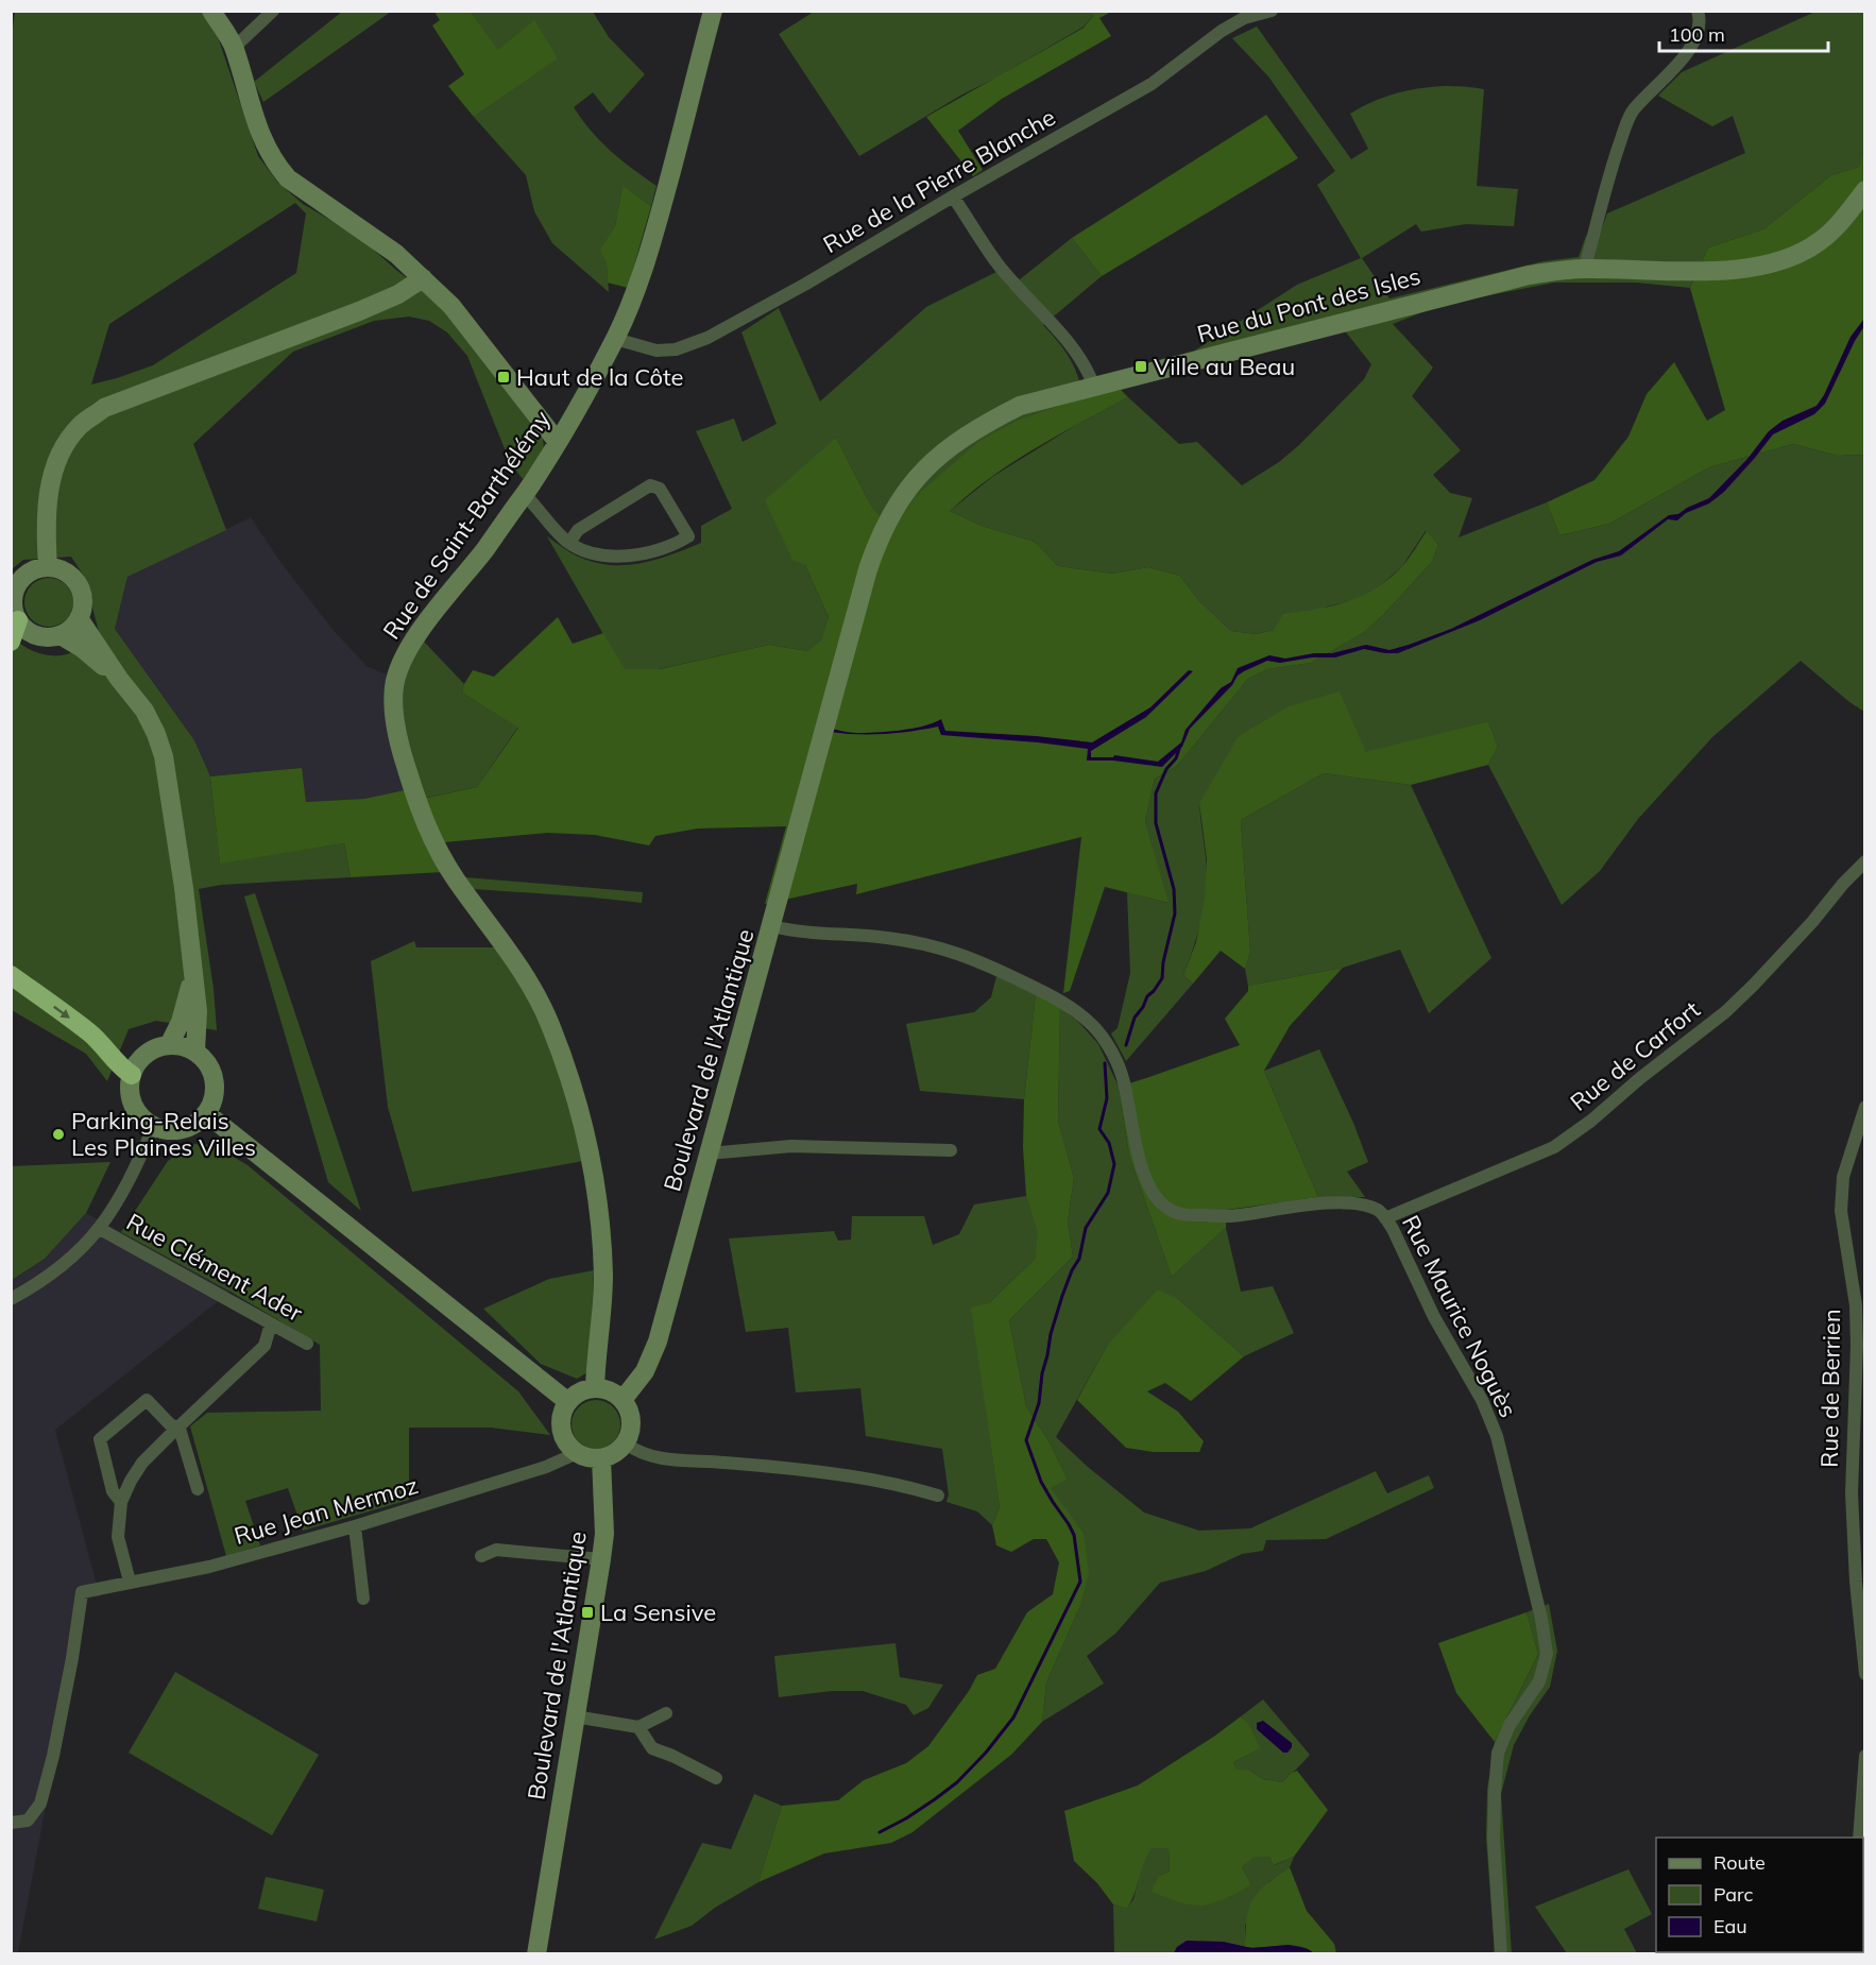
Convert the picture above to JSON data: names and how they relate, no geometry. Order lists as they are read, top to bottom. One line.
{"streets":{"main road":["Rue du Pont des Isles","Rue de Saint-Barthélémy","Boulevard de l'Atlantique"],"street":["Rue de la Pierre Blanche","Rue de Carfort","Rue Clément Ader","Rue Maurice Noguès","Rue de Berrien","Rue Jean Mermoz"]},"crossings":[["Rue de la Pierre Blanche","Rue de Saint-Barthélémy"],["Rue du Pont des Isles","Boulevard de l'Atlantique"],["Rue de Saint-Barthélémy","Boulevard de l'Atlantique"],["Rue de Saint-Barthélémy","Rue Jean Mermoz"],["Rue de Carfort","Rue Maurice Noguès"],["Boulevard de l'Atlantique","Rue Maurice Noguès"],["Boulevard de l'Atlantique","Rue Jean Mermoz"]],"places":{"transit":["Ville au Beau","Haut de la Côte","La Sensive"],"other":["Parking-Relais Les Plaines Villes"]},"legend":["Route","Parc","Eau"],"scale_bar":"100 m"}
